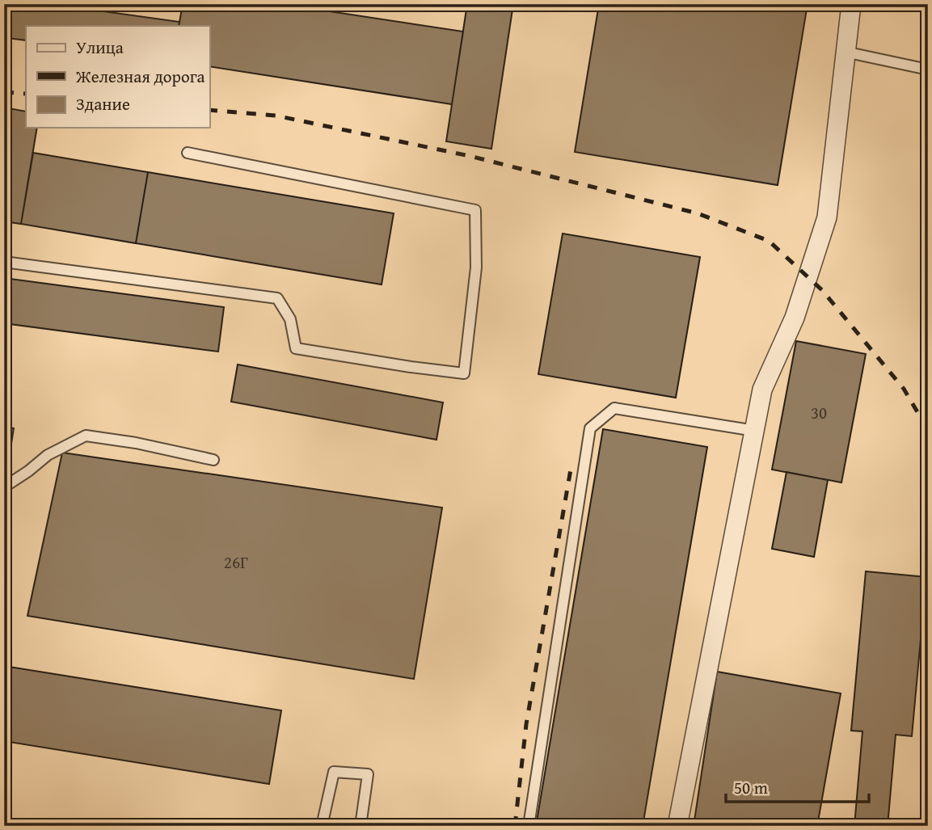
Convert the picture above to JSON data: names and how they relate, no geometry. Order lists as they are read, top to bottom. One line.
{"house_numbers":["30","26Г"],"legend":["Улица","Железная дорога","Здание"],"scale_bar":"50 m"}
